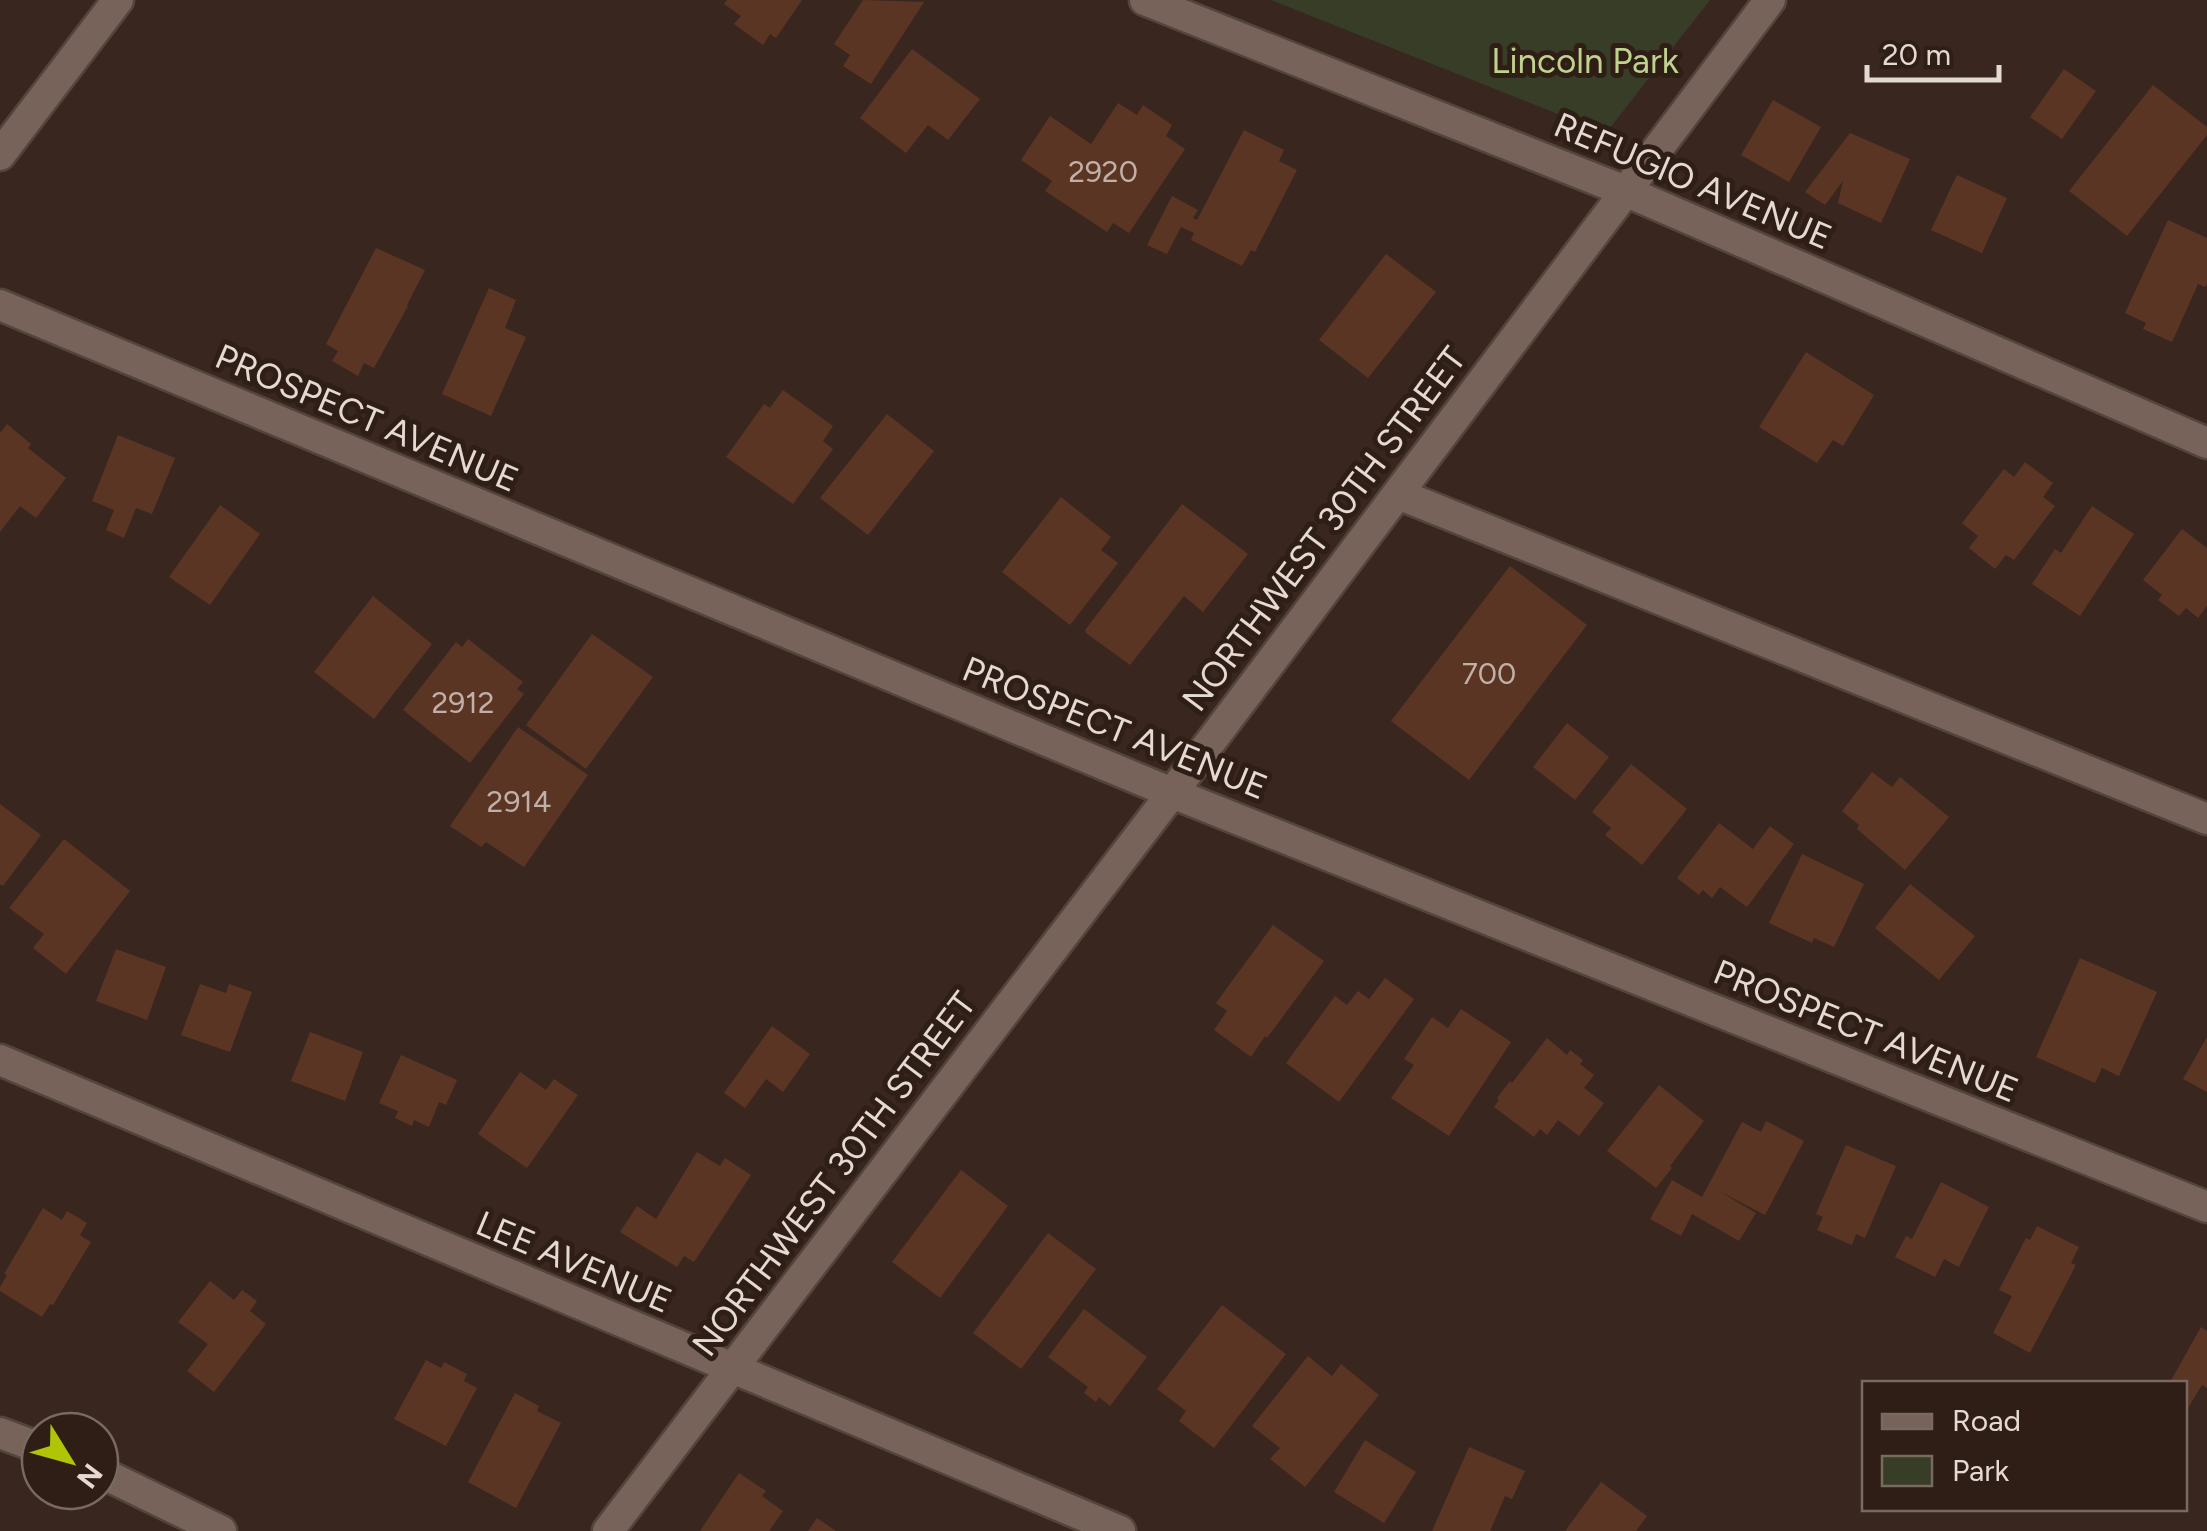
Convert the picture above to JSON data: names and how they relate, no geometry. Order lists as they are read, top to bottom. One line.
{"streets":{"street":["REFUGIO AVENUE","PROSPECT AVENUE","NORTHWEST 30TH STREET","LEE AVENUE"]},"crossings":[["REFUGIO AVENUE","NORTHWEST 30TH STREET"],["PROSPECT AVENUE","NORTHWEST 30TH STREET"],["NORTHWEST 30TH STREET","LEE AVENUE"]],"parks":["Lincoln Park"],"house_numbers":["2920","700","2912","2914"],"legend":["Road","Park"],"scale_bar":"20 m","north":"bottom right"}
